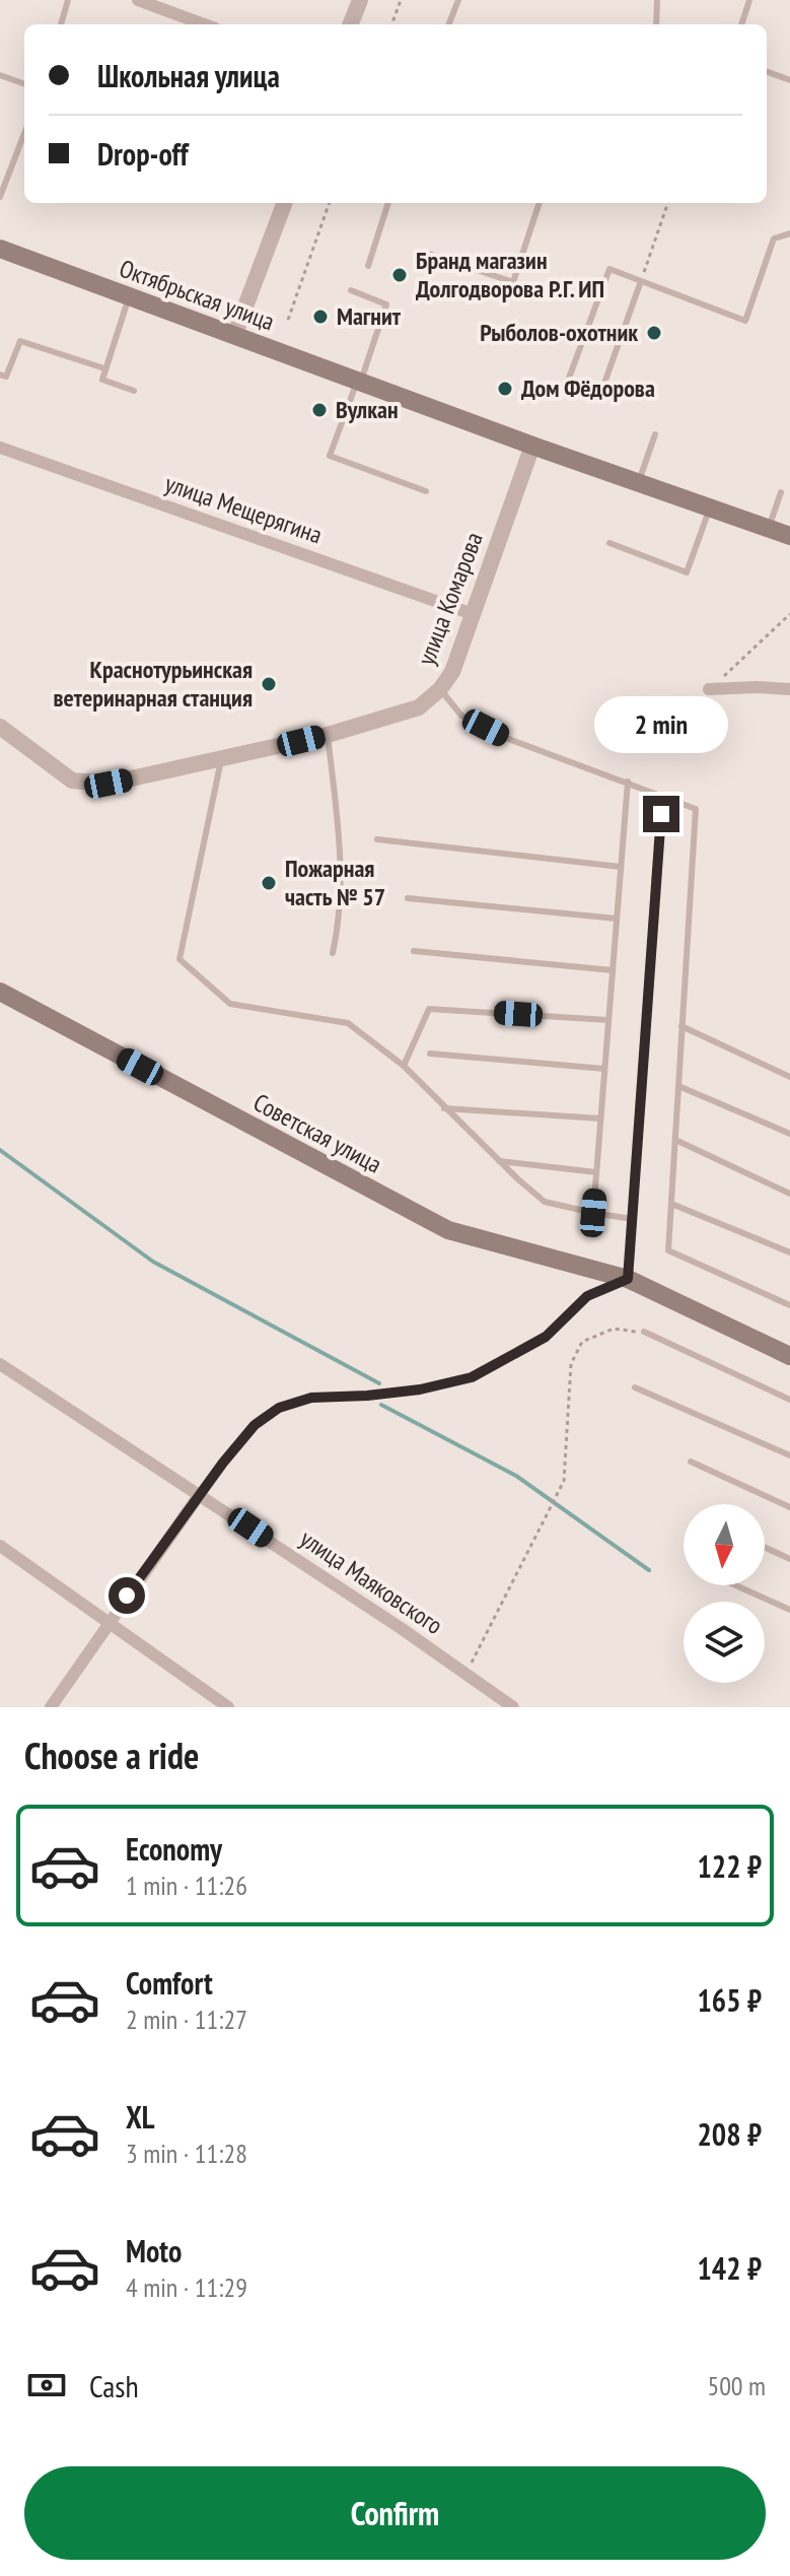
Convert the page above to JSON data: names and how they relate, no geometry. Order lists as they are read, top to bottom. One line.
{"streets":{"main road":["Октябрьская улица","Советская улица"],"street":["улица Мещерягина","улица Комарова","улица Маяковского"]},"crossings":[["Октябрьская улица","улица Комарова"],["улица Мещерягина","улица Комарова"]],"places":["Бранд магазин Долгодворова Р.Г. ИП","Магнит","Рыболов-охотник","Дом Фёдорова","Вулкан","Краснотурьинская ветеринарная станция","Пожарная часть № 57"],"north":"bottom","page":{"banner":["Школьная улица","Drop-off"],"bubble":"2 min","heading":"Choose a ride","list":[{"name":"Economy","note":"1 min · 11:26","value":"122 ₽"},{"name":"Comfort","note":"2 min · 11:27","value":"165 ₽"},{"name":"XL","note":"3 min · 11:28","value":"208 ₽"},{"name":"Moto","note":"4 min · 11:29","value":"142 ₽"}],"pay":["Cash","500 m"],"buttons":"Confirm"}}
